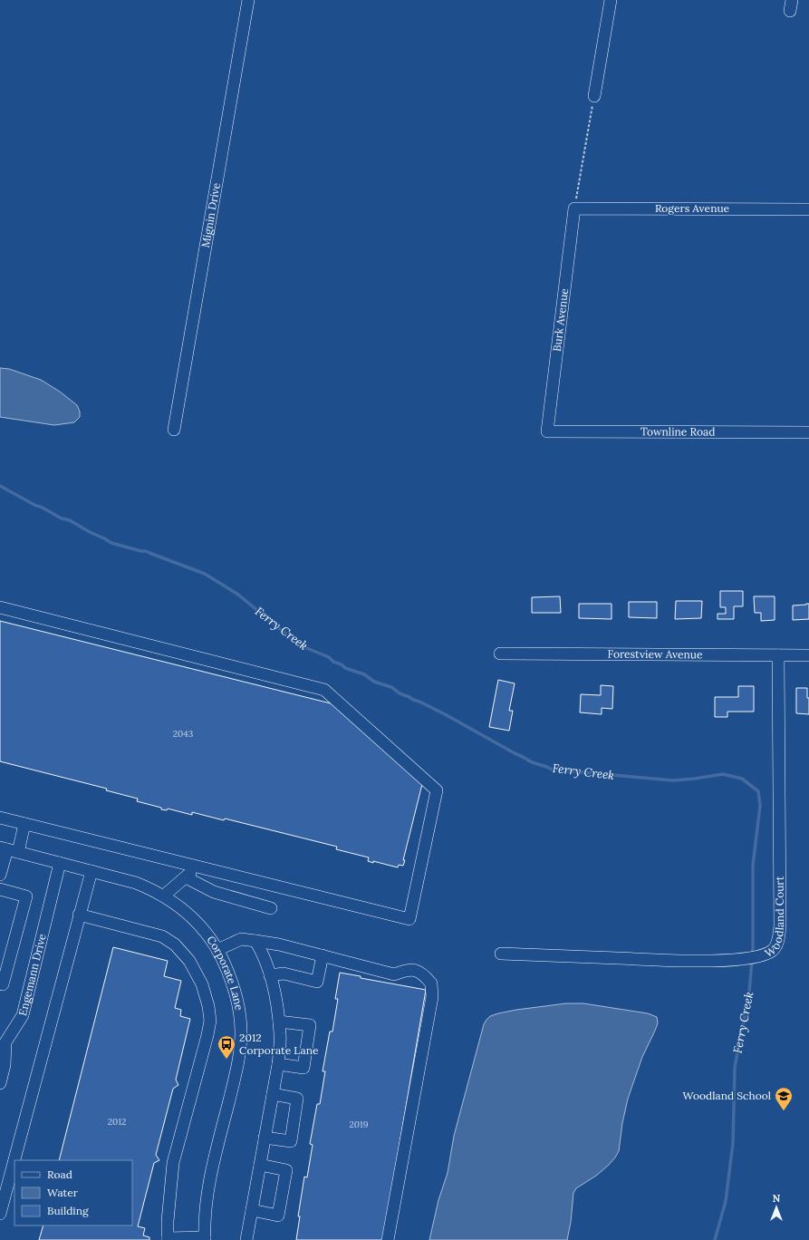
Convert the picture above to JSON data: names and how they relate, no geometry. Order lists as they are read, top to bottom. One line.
{"streets":{"street":["Rogers Avenue","Mignin Drive","Burk Avenue","Townline Road","Forestview Avenue","Woodland Court","Engemann Drive","Corporate Lane"]},"crossings":[["Rogers Avenue","Burk Avenue"],["Burk Avenue","Townline Road"],["Forestview Avenue","Woodland Court"],["Engemann Drive","Corporate Lane"]],"water":["Ferry Creek"],"places":{"bus stop":["2012 Corporate Lane"],"school or university":["Woodland School"]},"house_numbers":["2043","2012","2019"],"legend":["Road","Water","Building"],"north":"top"}
